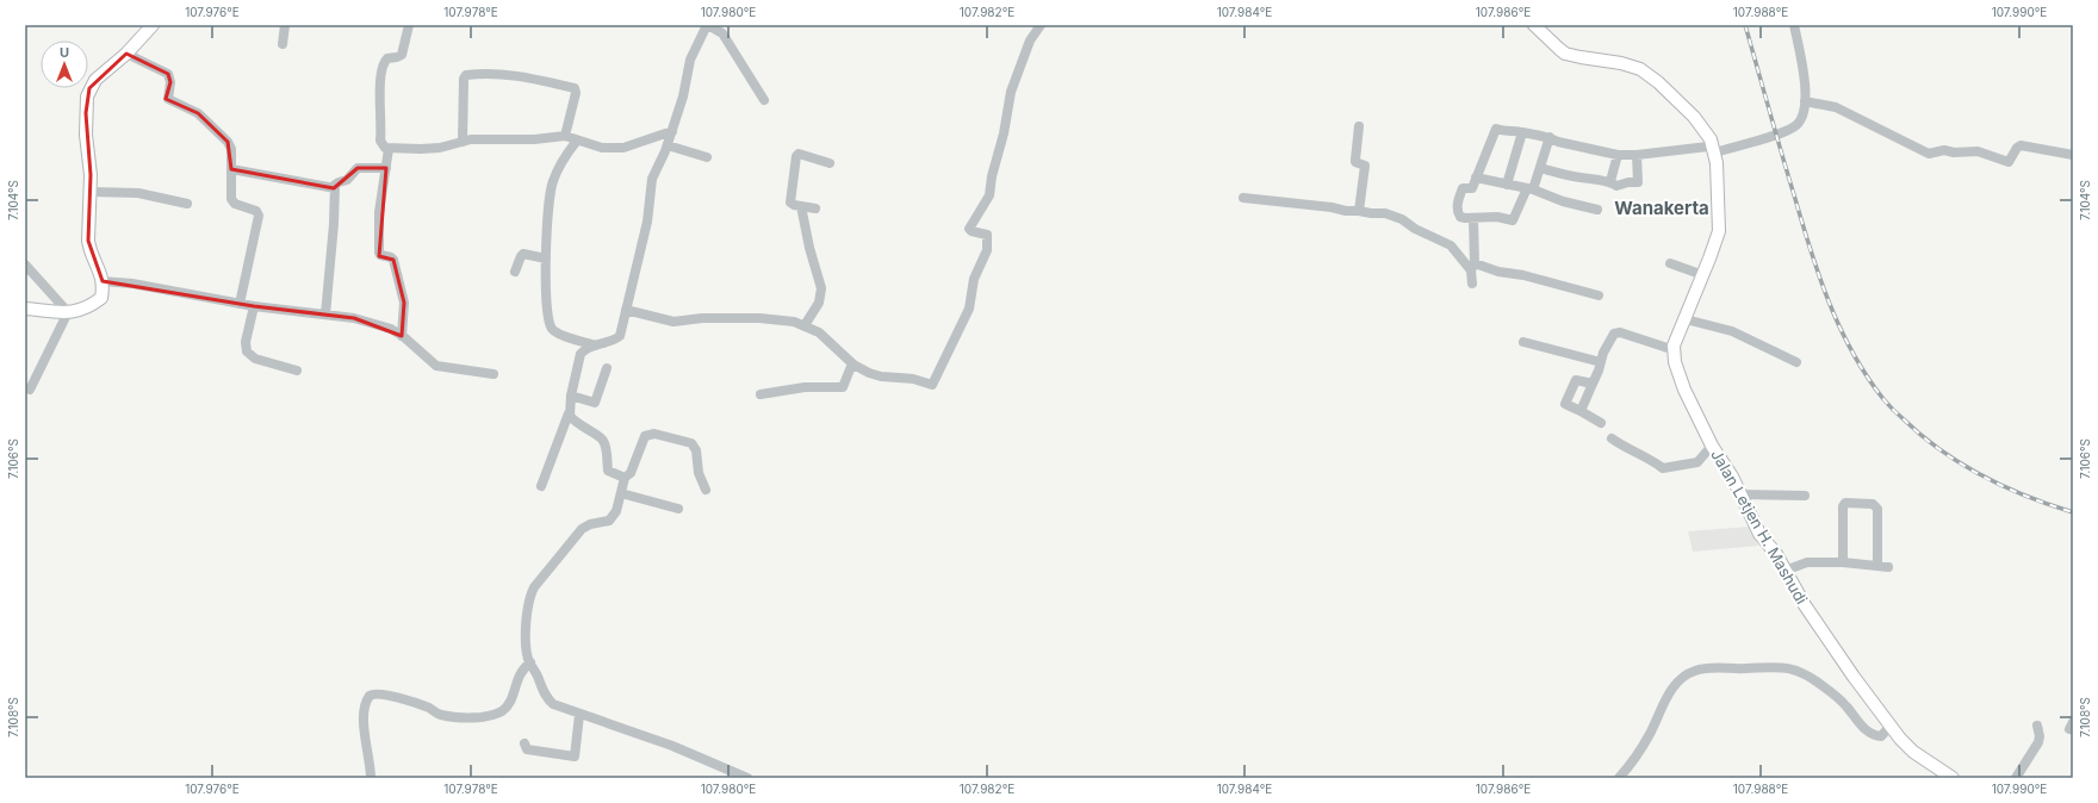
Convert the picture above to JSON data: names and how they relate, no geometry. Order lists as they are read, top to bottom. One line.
{"streets":{"main road":["Jalan Letjen H. Mashudi"]},"districts":["Wanakerta"],"north":"top","coordinates":["107.976°E","107.978°E","107.980°E","107.982°E","107.984°E","107.986°E","107.988°E","107.990°E","7.104°S","7.106°S","7.108°S"]}
